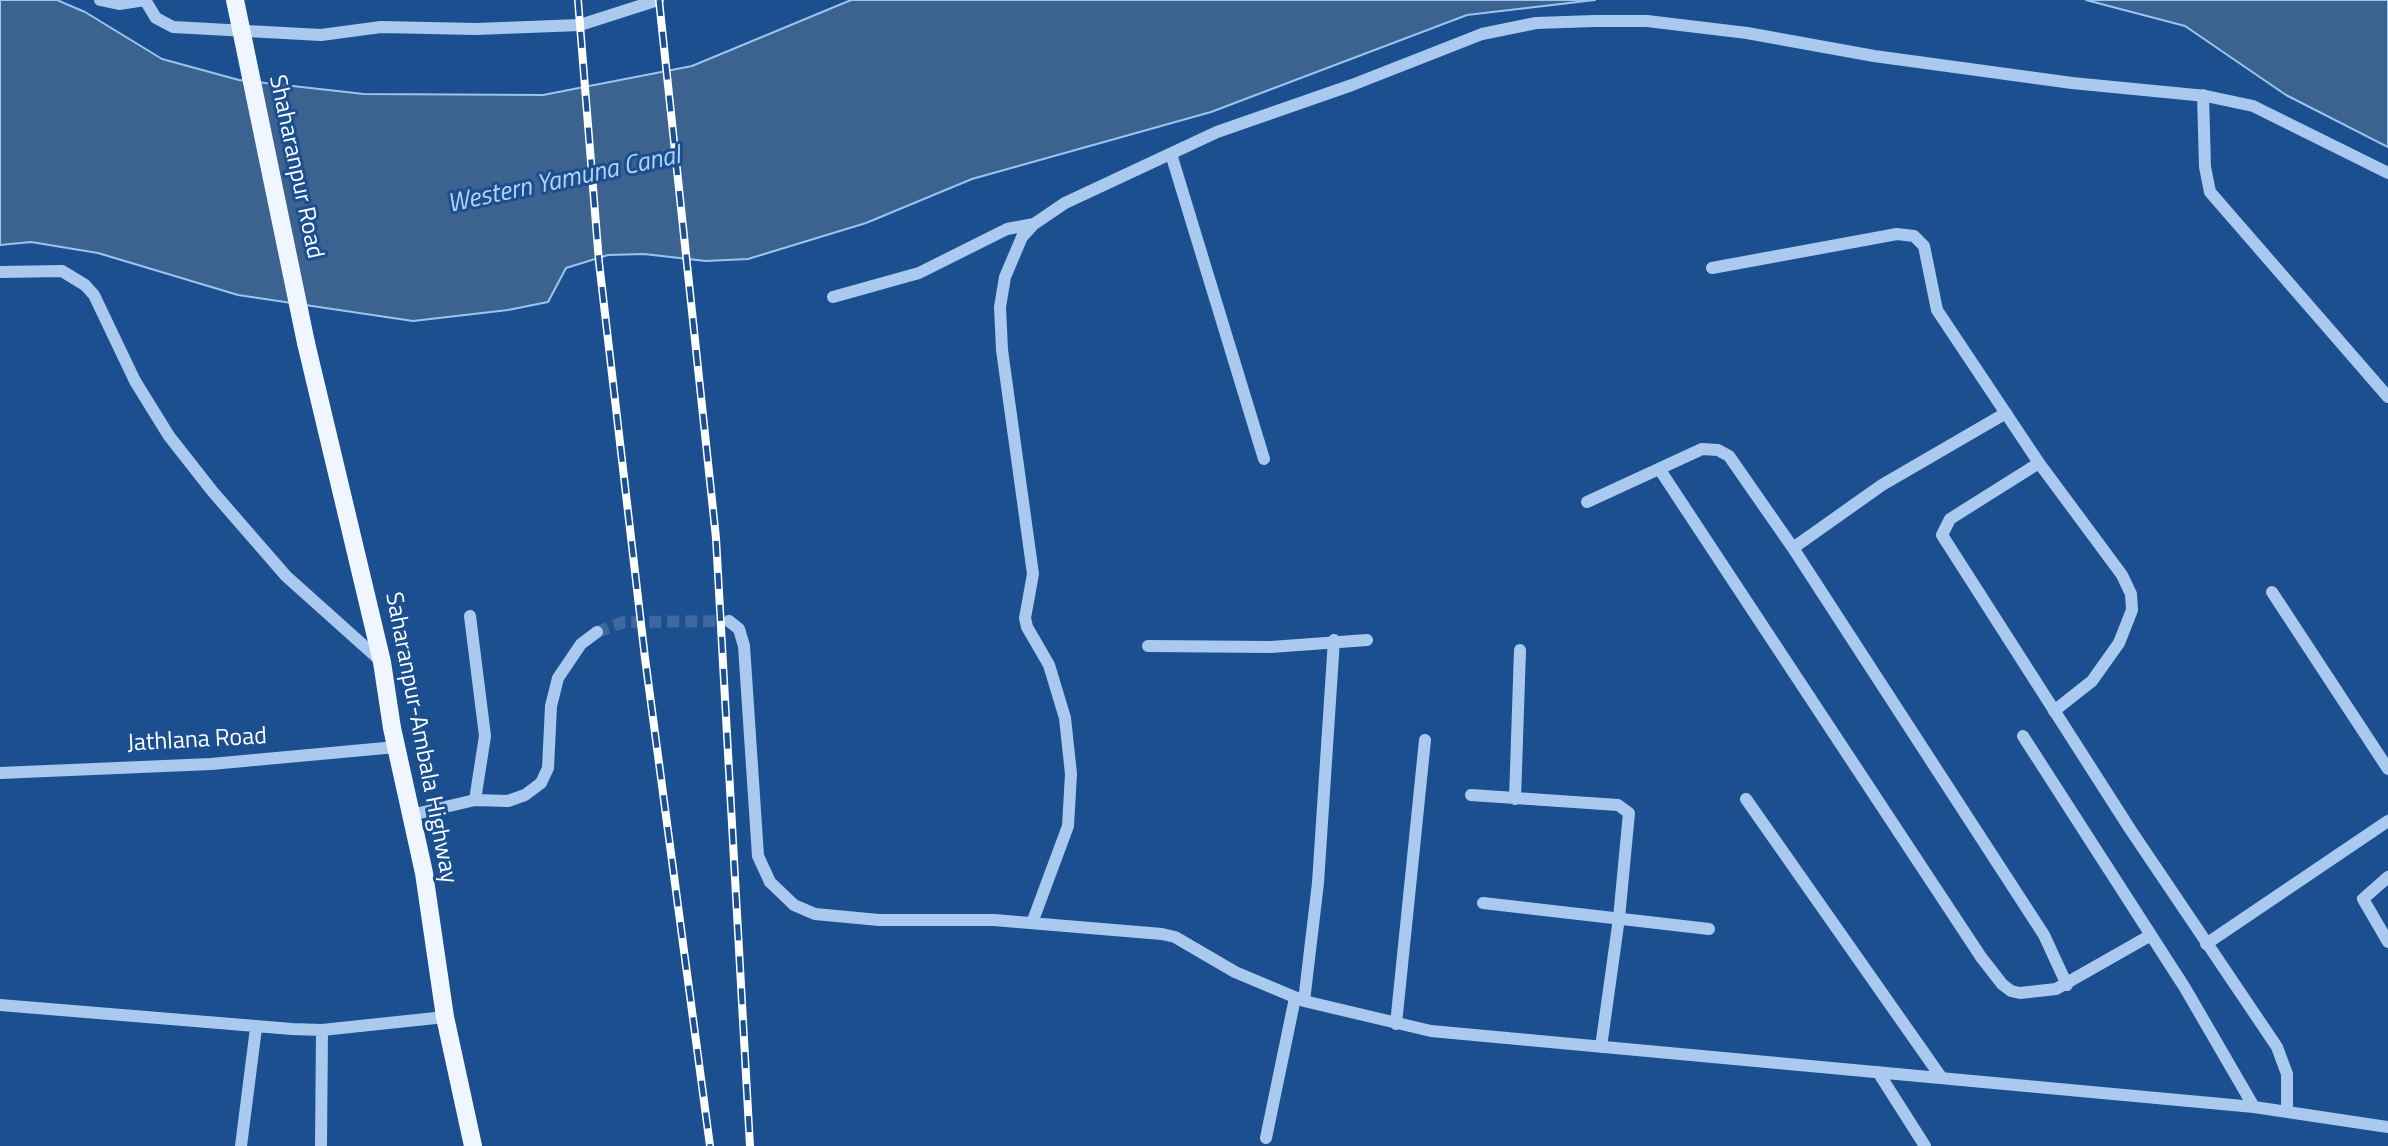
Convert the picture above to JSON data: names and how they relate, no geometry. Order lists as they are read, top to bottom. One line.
{"streets":{"main road":["Shaharanpur Road","Saharanpur-Ambala Highway"],"street":["Jathlana Road"]},"crossings":[["Shaharanpur Road","Saharanpur-Ambala Highway"],["Saharanpur-Ambala Highway","Jathlana Road"]],"water":["Western Yamuna Canal"]}
